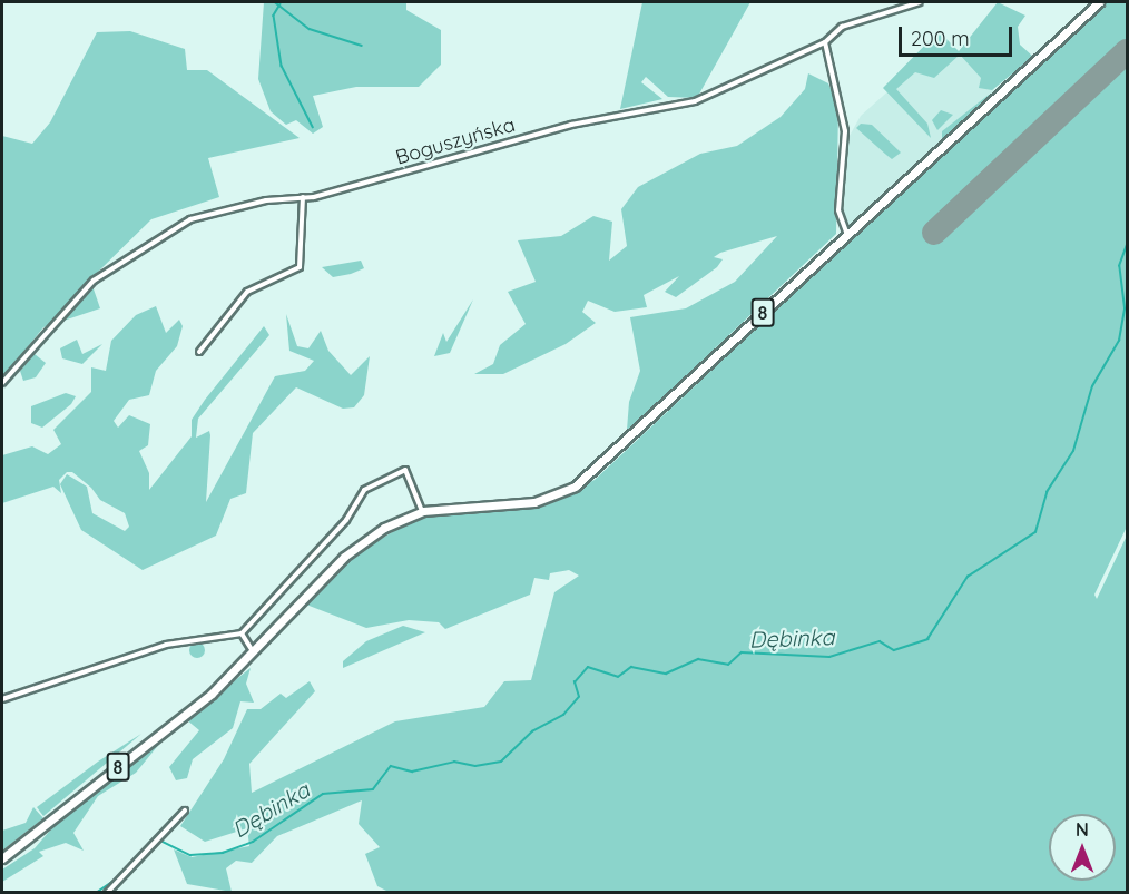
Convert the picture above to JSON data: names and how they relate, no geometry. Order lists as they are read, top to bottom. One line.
{"streets":{"highway":["8"],"street":["Boguszyńska"]},"water":["Dębinka"],"scale_bar":"200 m","north":"top"}
